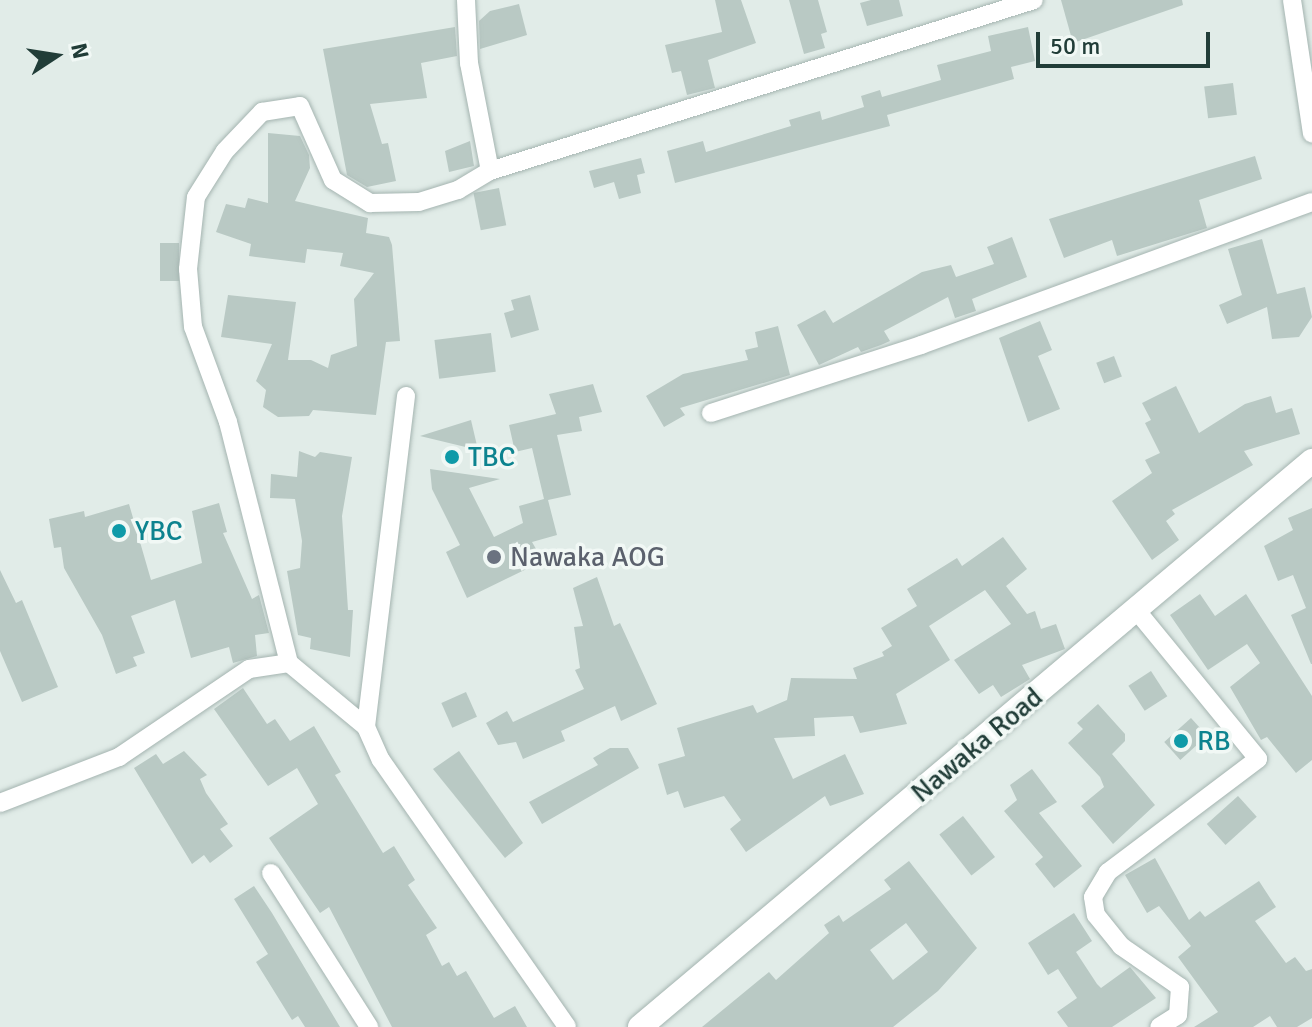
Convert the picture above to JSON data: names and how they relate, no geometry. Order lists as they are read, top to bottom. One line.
{"streets":{"street":["Nawaka Road"]},"places":["TBC","YBC","Nawaka AOG","RB"],"scale_bar":"50 m","north":"right"}
